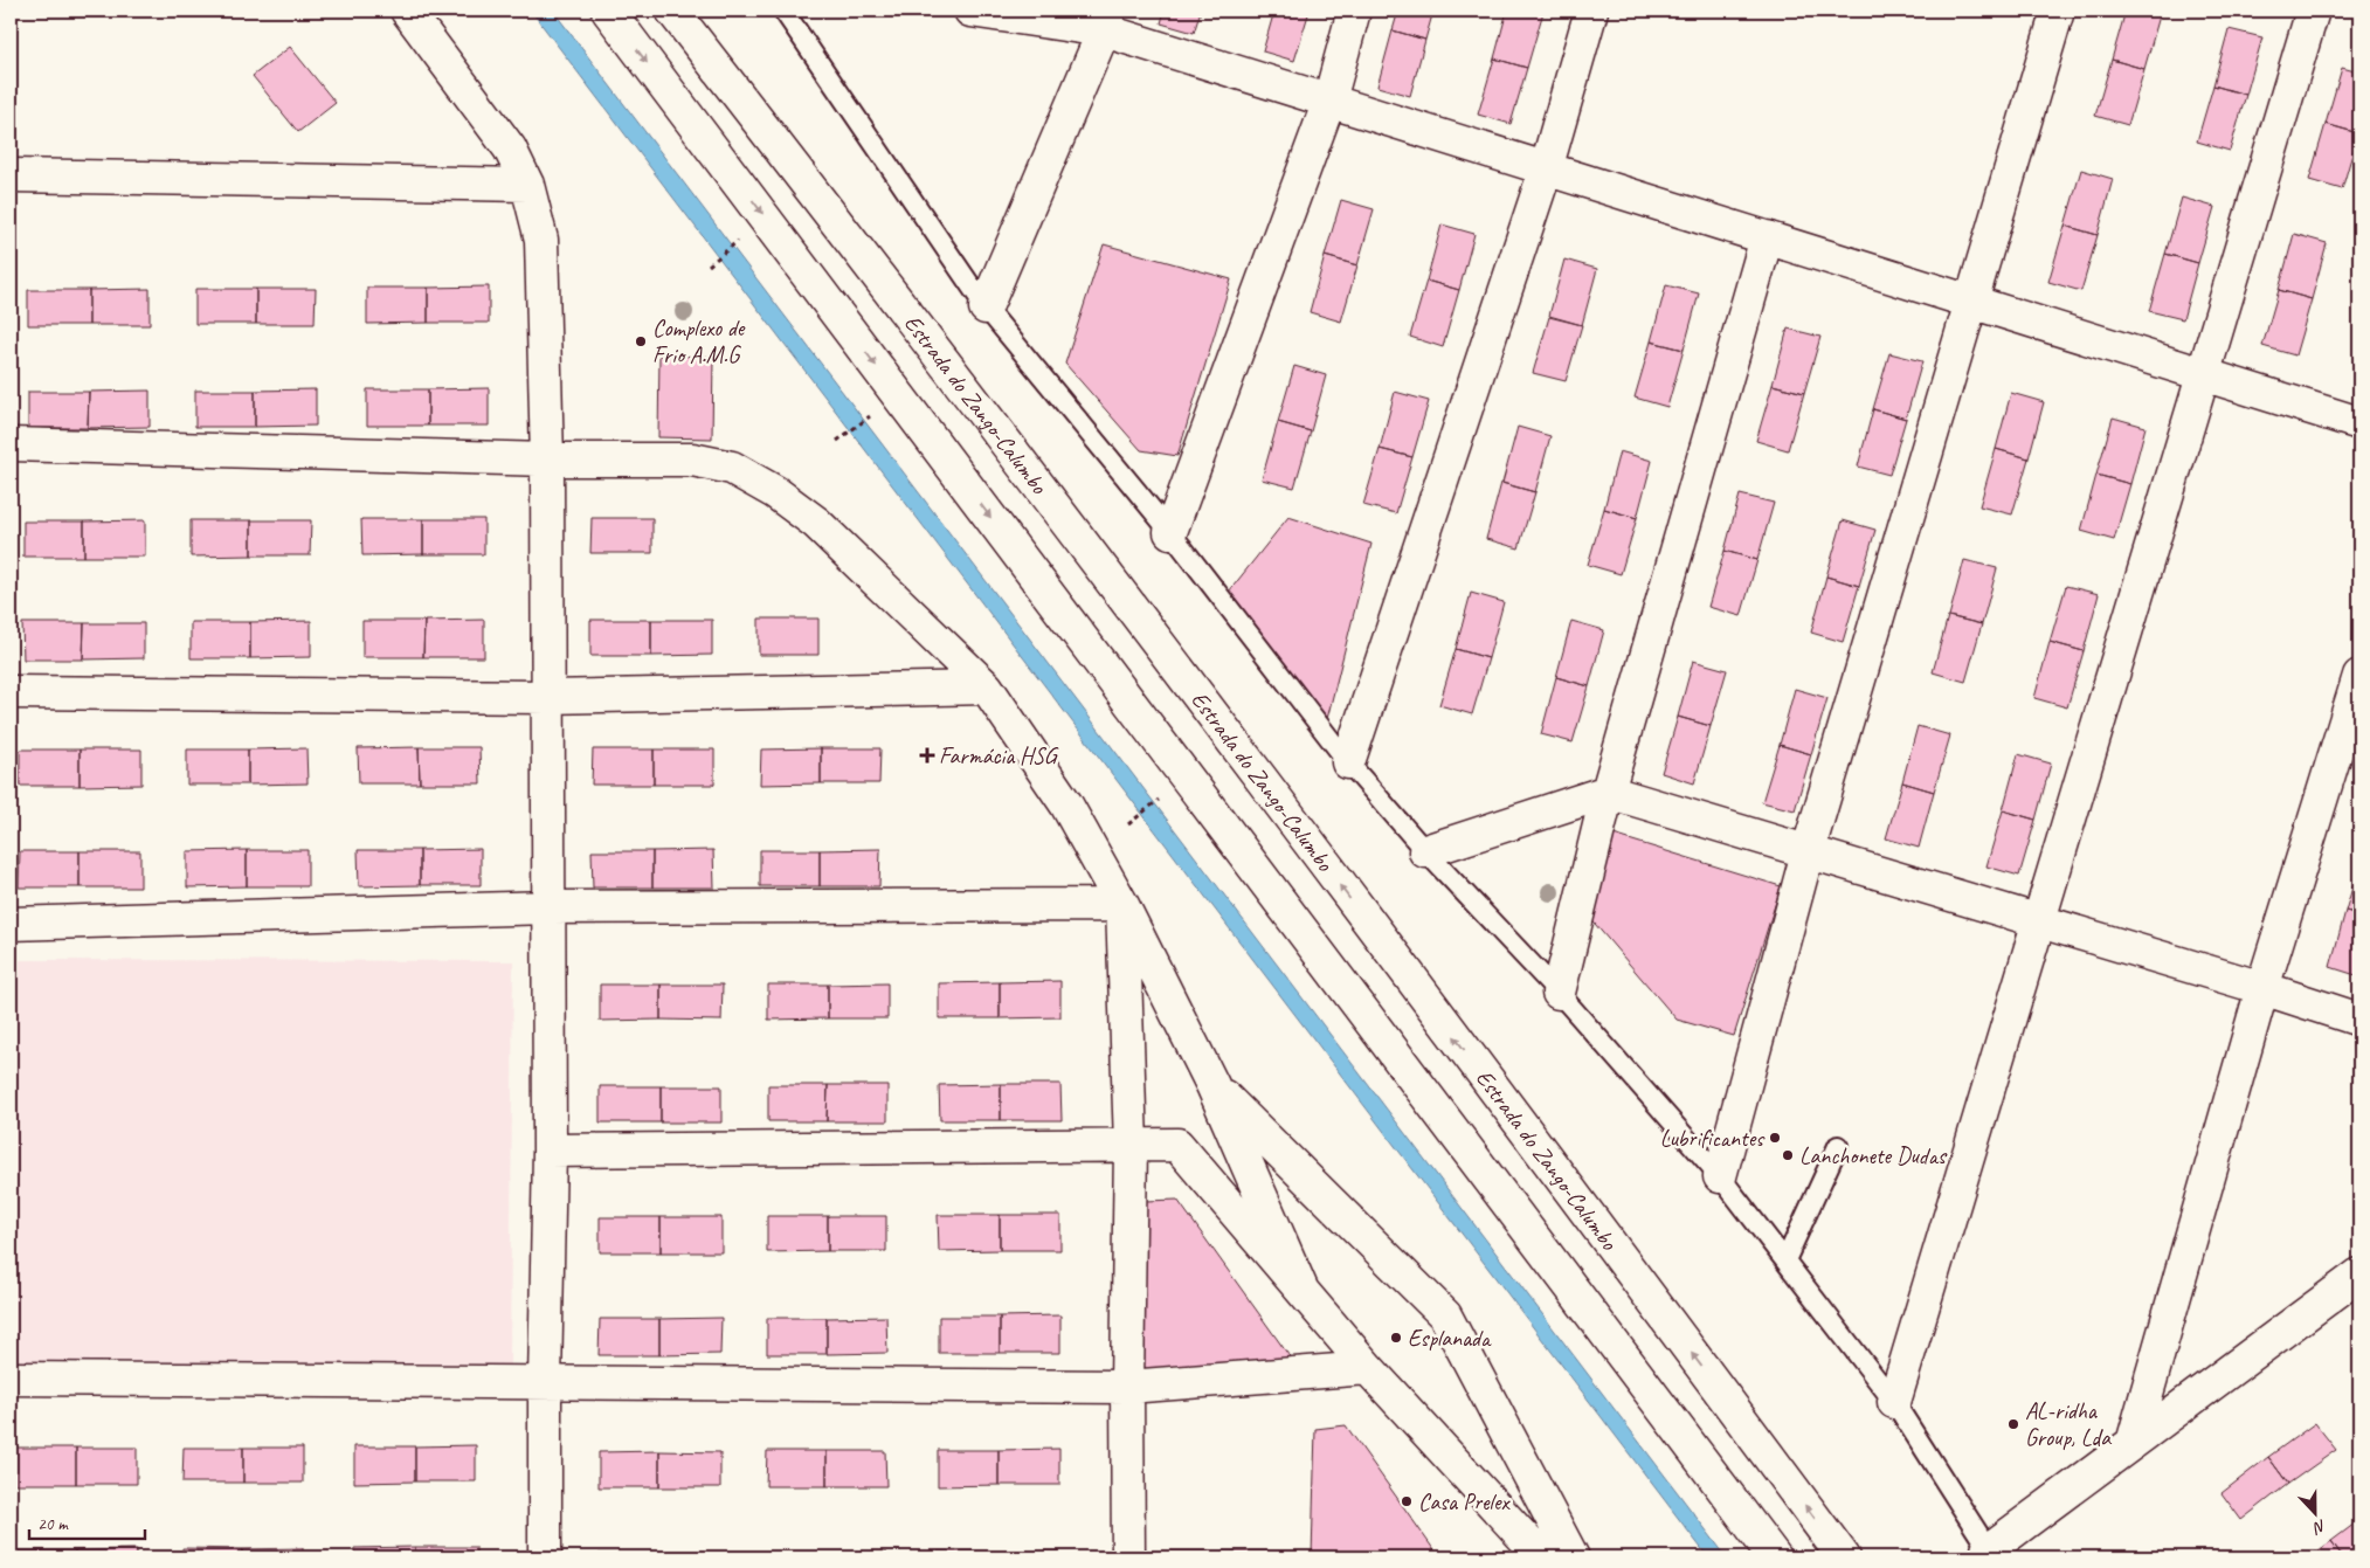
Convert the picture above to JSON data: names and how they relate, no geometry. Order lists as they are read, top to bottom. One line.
{"streets":{"street":["Estrada do Zango-Calumbo"]},"places":{"other":["Complexo de Frio A.M.G","Lubrificantes","Lanchonete Dudas","Esplanada","AL-ridha Group, Lda","Casa Prelex"],"health":["Farmácia HSG"]},"scale_bar":"20 m","north":"bottom"}
